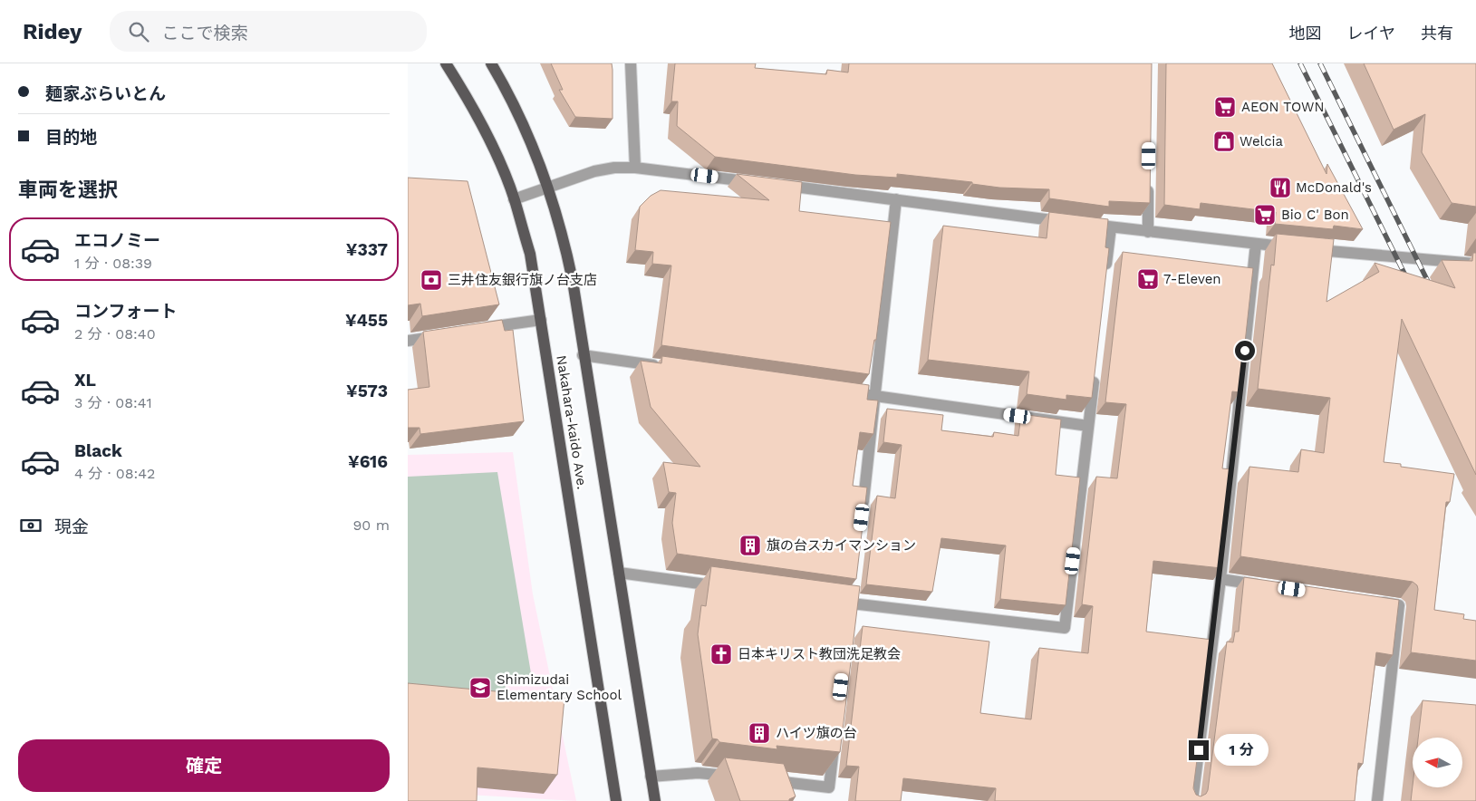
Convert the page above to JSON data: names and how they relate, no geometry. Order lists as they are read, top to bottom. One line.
{"streets":{"main road":["Nakahara-kaido Ave."]},"places":{"supermarket":["AEON TOWN","Bio C' Bon","7-Eleven"],"shop":["Welcia"],"restaurant":["McDonald's"],"bank":["三井住友銀行旗ノ台支店"],"building":["旗の台スカイマンション","ハイツ旗の台"],"church":["日本キリスト教団洗足教会"],"school or university":["Shimizudai Elementary School"]},"north":"left","page":{"header":"Ridey","search":"ここで検索","nav":["地図","レイヤ","共有"],"banner":["麺家ぶらいとん","目的地"],"heading":"車両を選択","list":[{"name":"エコノミー","note":"1 分 · 08:39","value":"¥337"},{"name":"コンフォート","note":"2 分 · 08:40","value":"¥455"},{"name":"XL","note":"3 分 · 08:41","value":"¥573"},{"name":"Black","note":"4 分 · 08:42","value":"¥616"}],"pay":["現金","90 m"],"buttons":"確定","bubble":"1 分"}}
